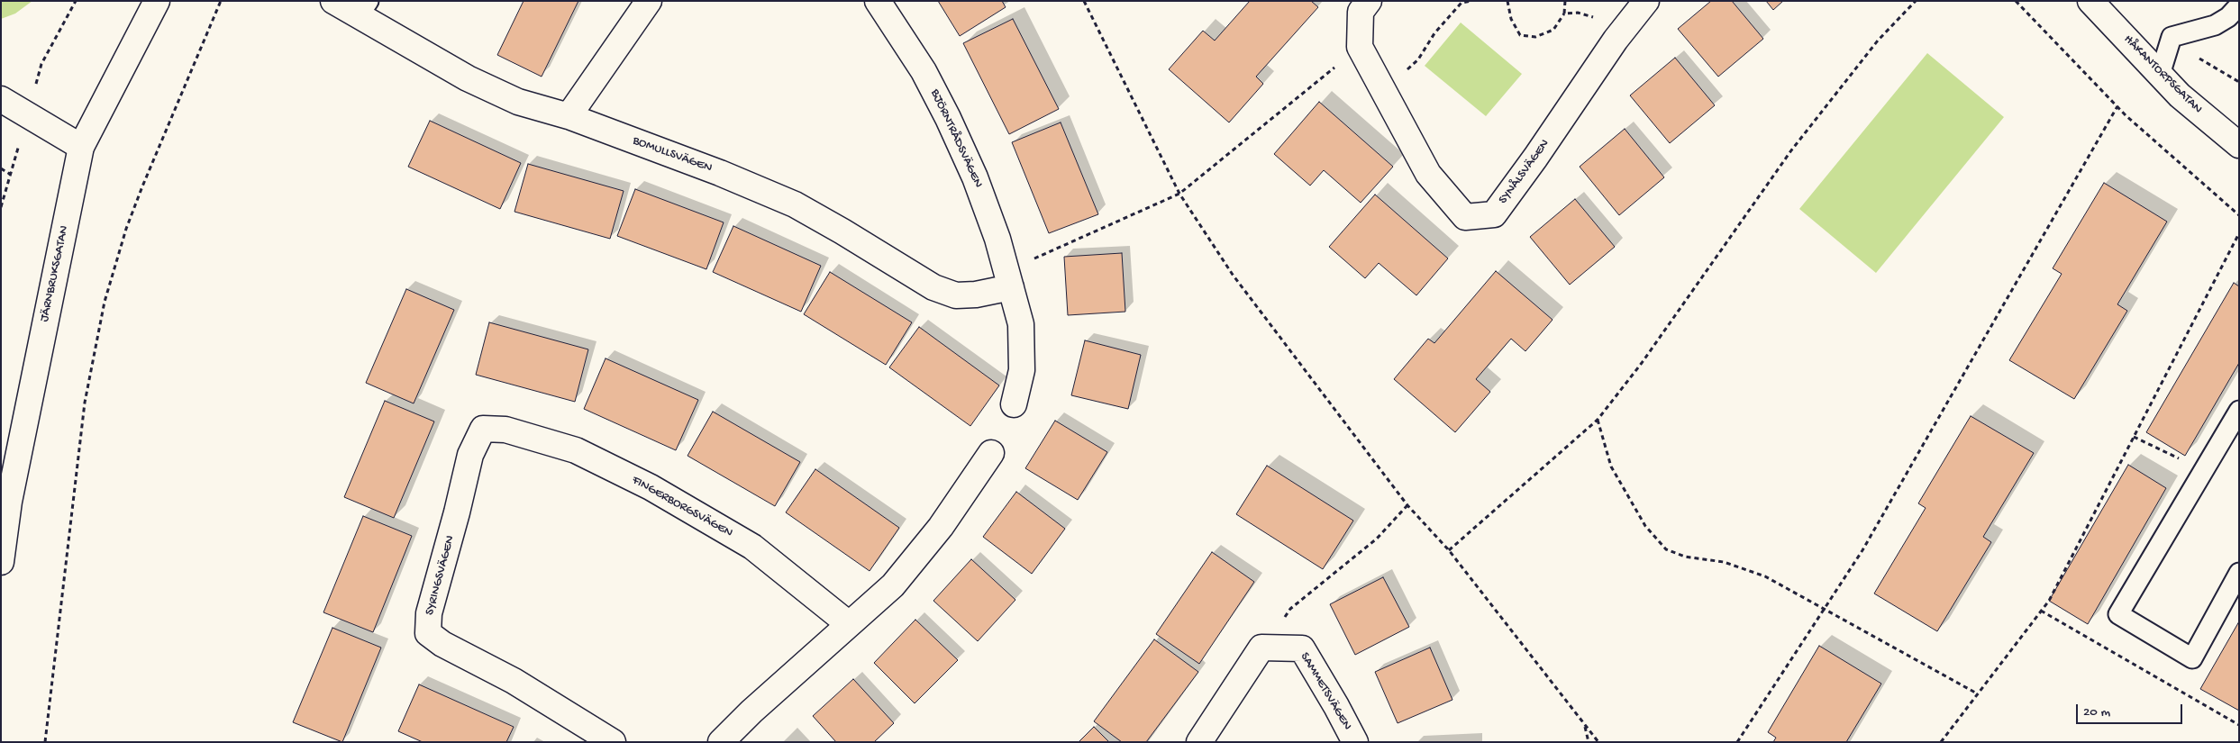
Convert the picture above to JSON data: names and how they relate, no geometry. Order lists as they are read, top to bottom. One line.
{"streets":{"street":["HÅKANTORPSGATAN","BJÖRNTRÅDSVÄGEN","BOMULLSVÄGEN","SYNÅLSVÄGEN","JÄRNBRUKSGATAN","FINGERBORGSVÄGEN","SYRINGSVÄGEN","SAMMETSVÄGEN"]},"crossings":[["BJÖRNTRÅDSVÄGEN","BOMULLSVÄGEN"],["FINGERBORGSVÄGEN","SYRINGSVÄGEN"]],"scale_bar":"20 m"}
